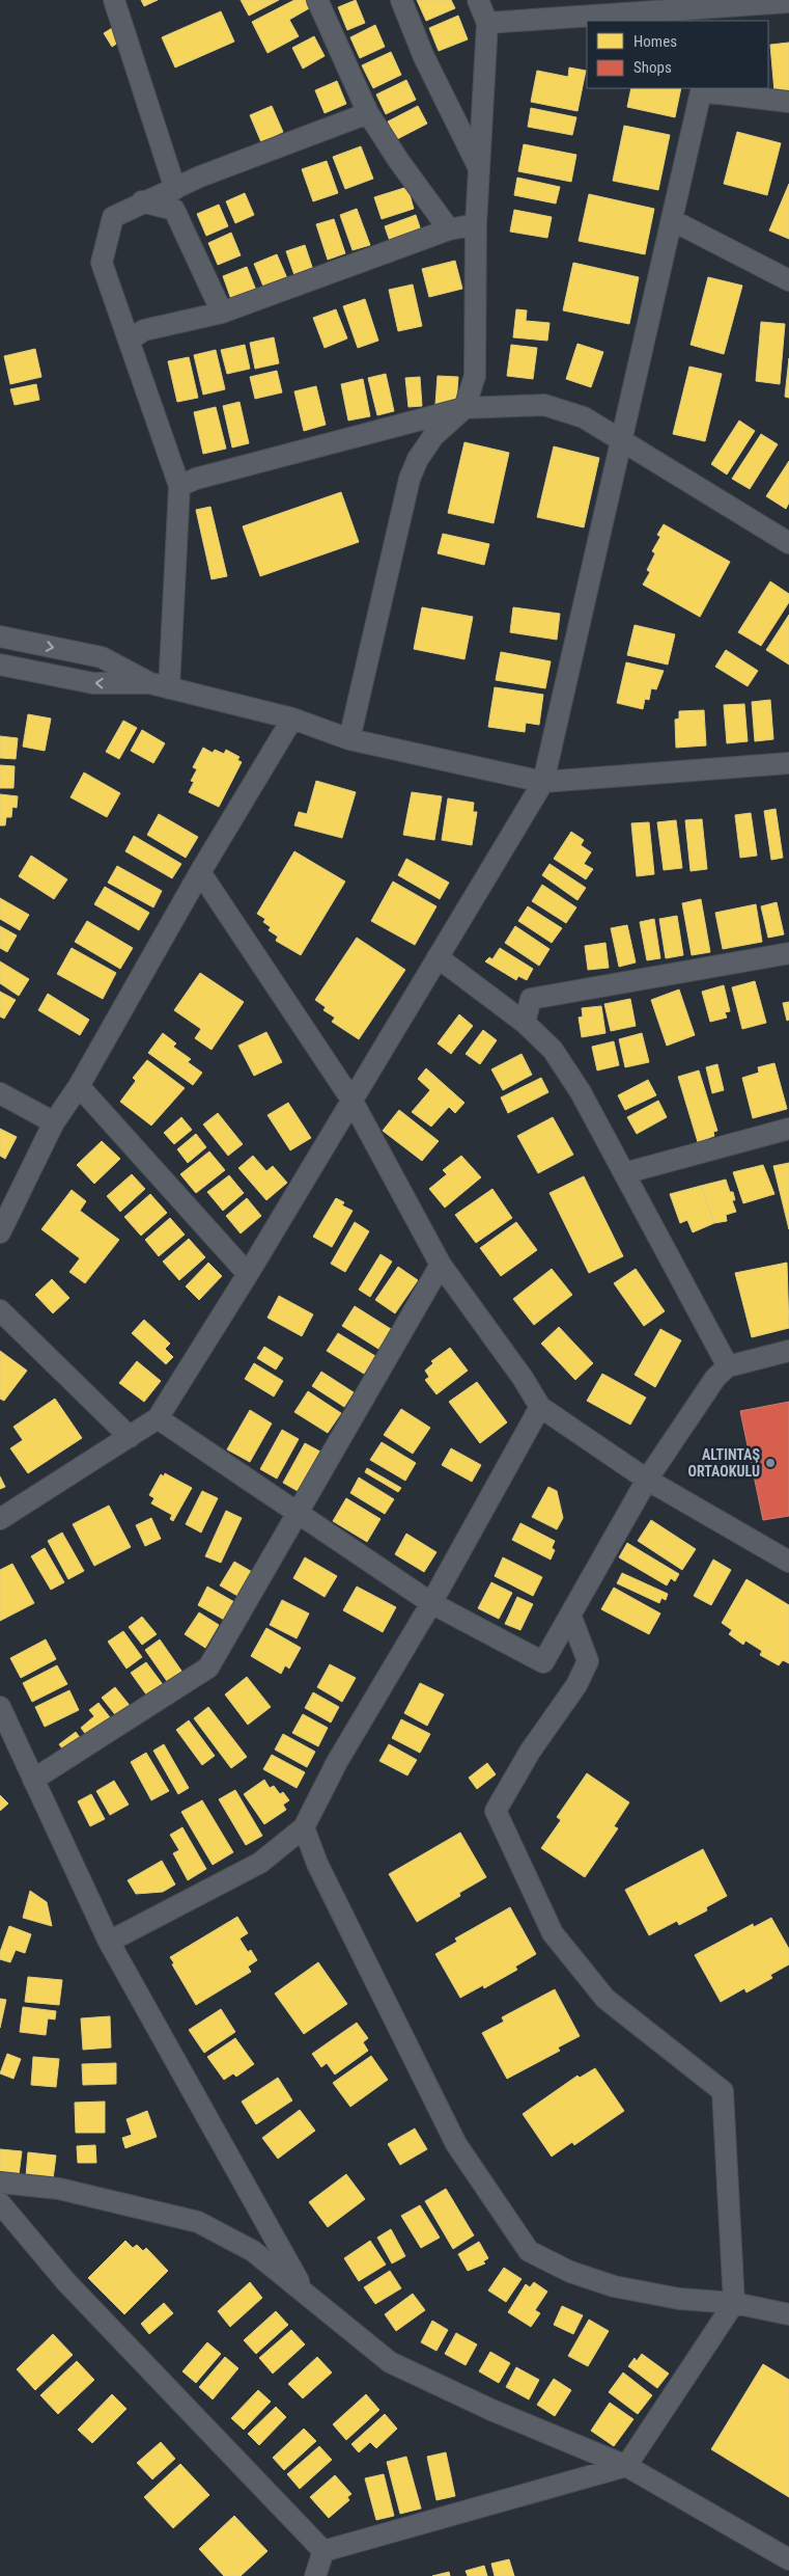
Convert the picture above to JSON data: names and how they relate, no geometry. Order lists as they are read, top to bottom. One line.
{"places":["ALTINTAŞ ORTAOKULU"],"legend":["Homes","Shops"]}
